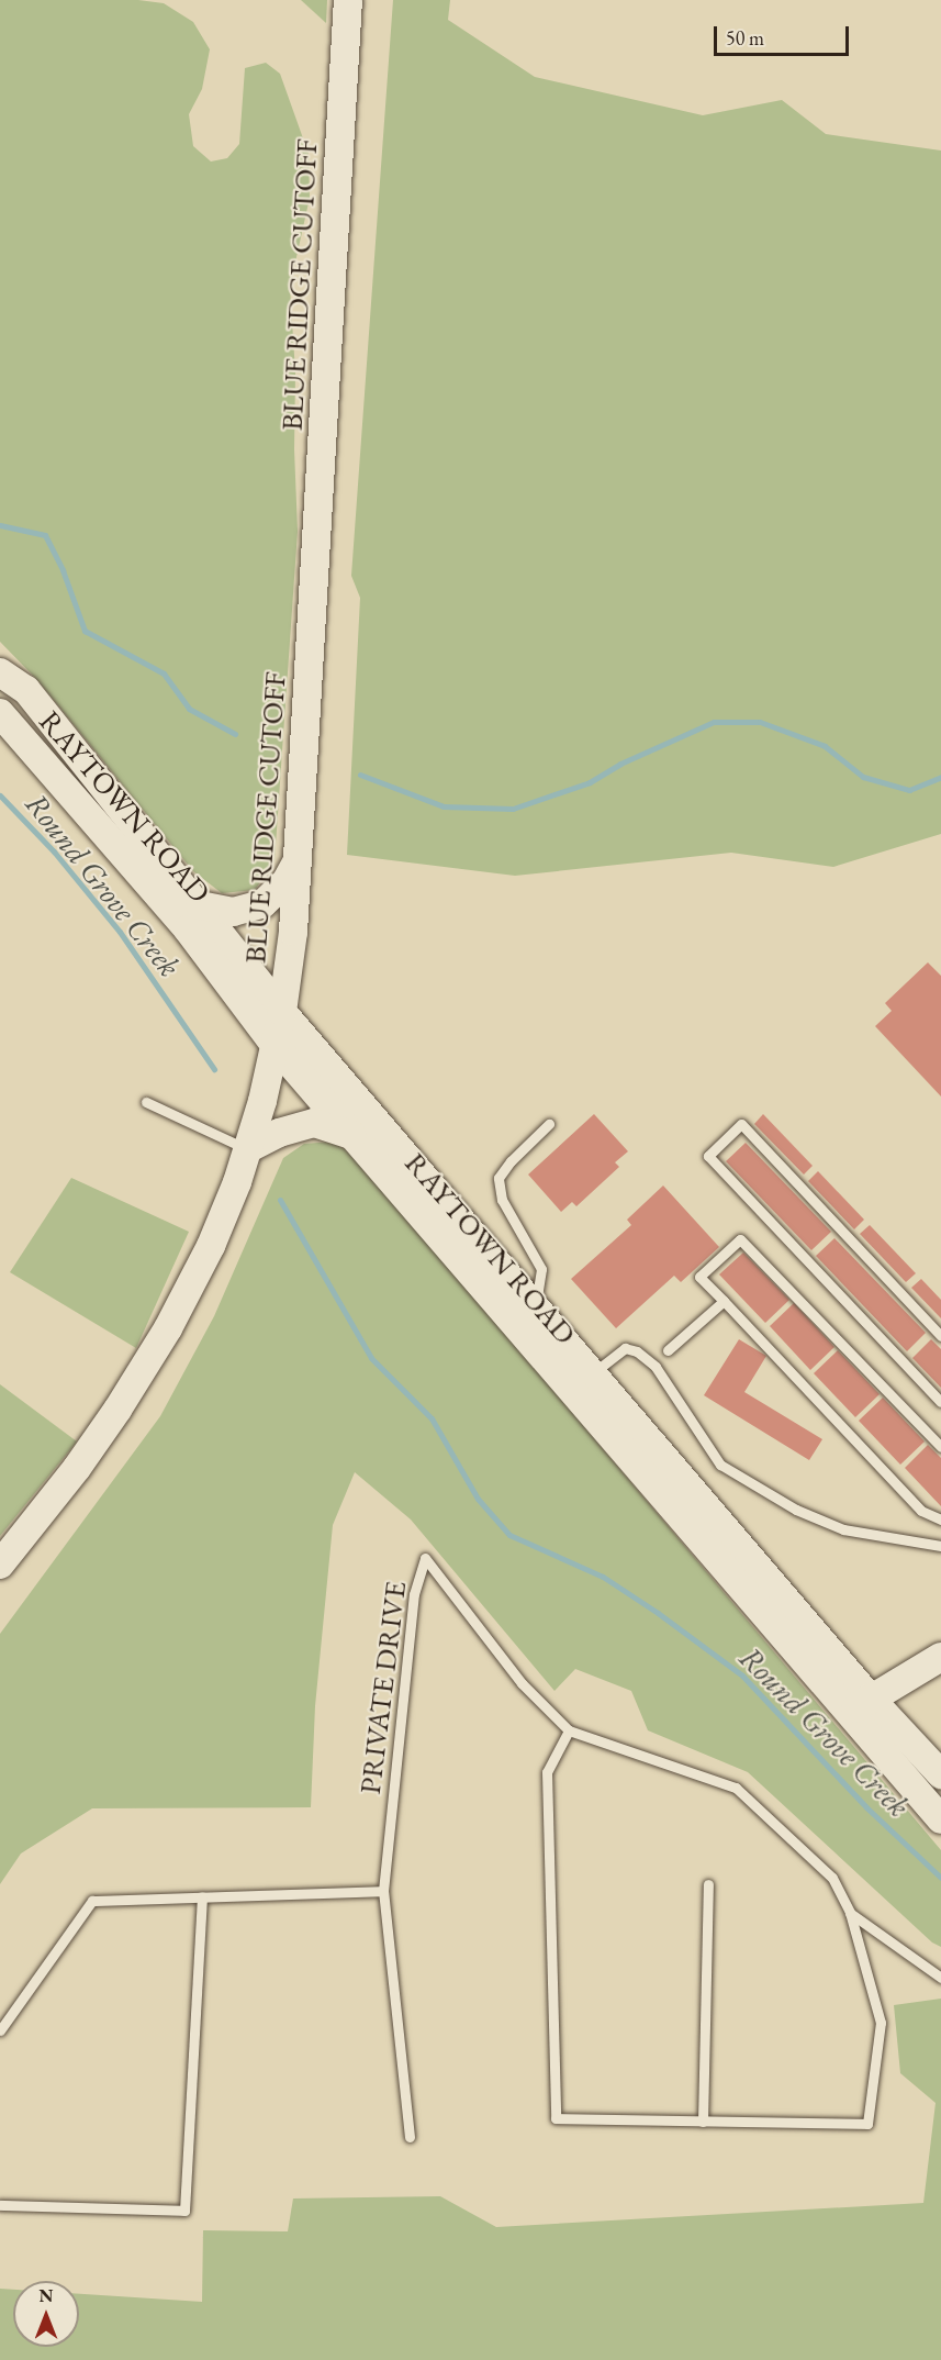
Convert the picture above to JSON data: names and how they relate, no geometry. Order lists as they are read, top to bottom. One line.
{"streets":{"main road":["BLUE RIDGE CUTOFF","RAYTOWN ROAD"],"lane":["PRIVATE DRIVE"]},"crossings":[["BLUE RIDGE CUTOFF","RAYTOWN ROAD"]],"water":["Round Grove Creek"],"scale_bar":"50 m","north":"top"}
